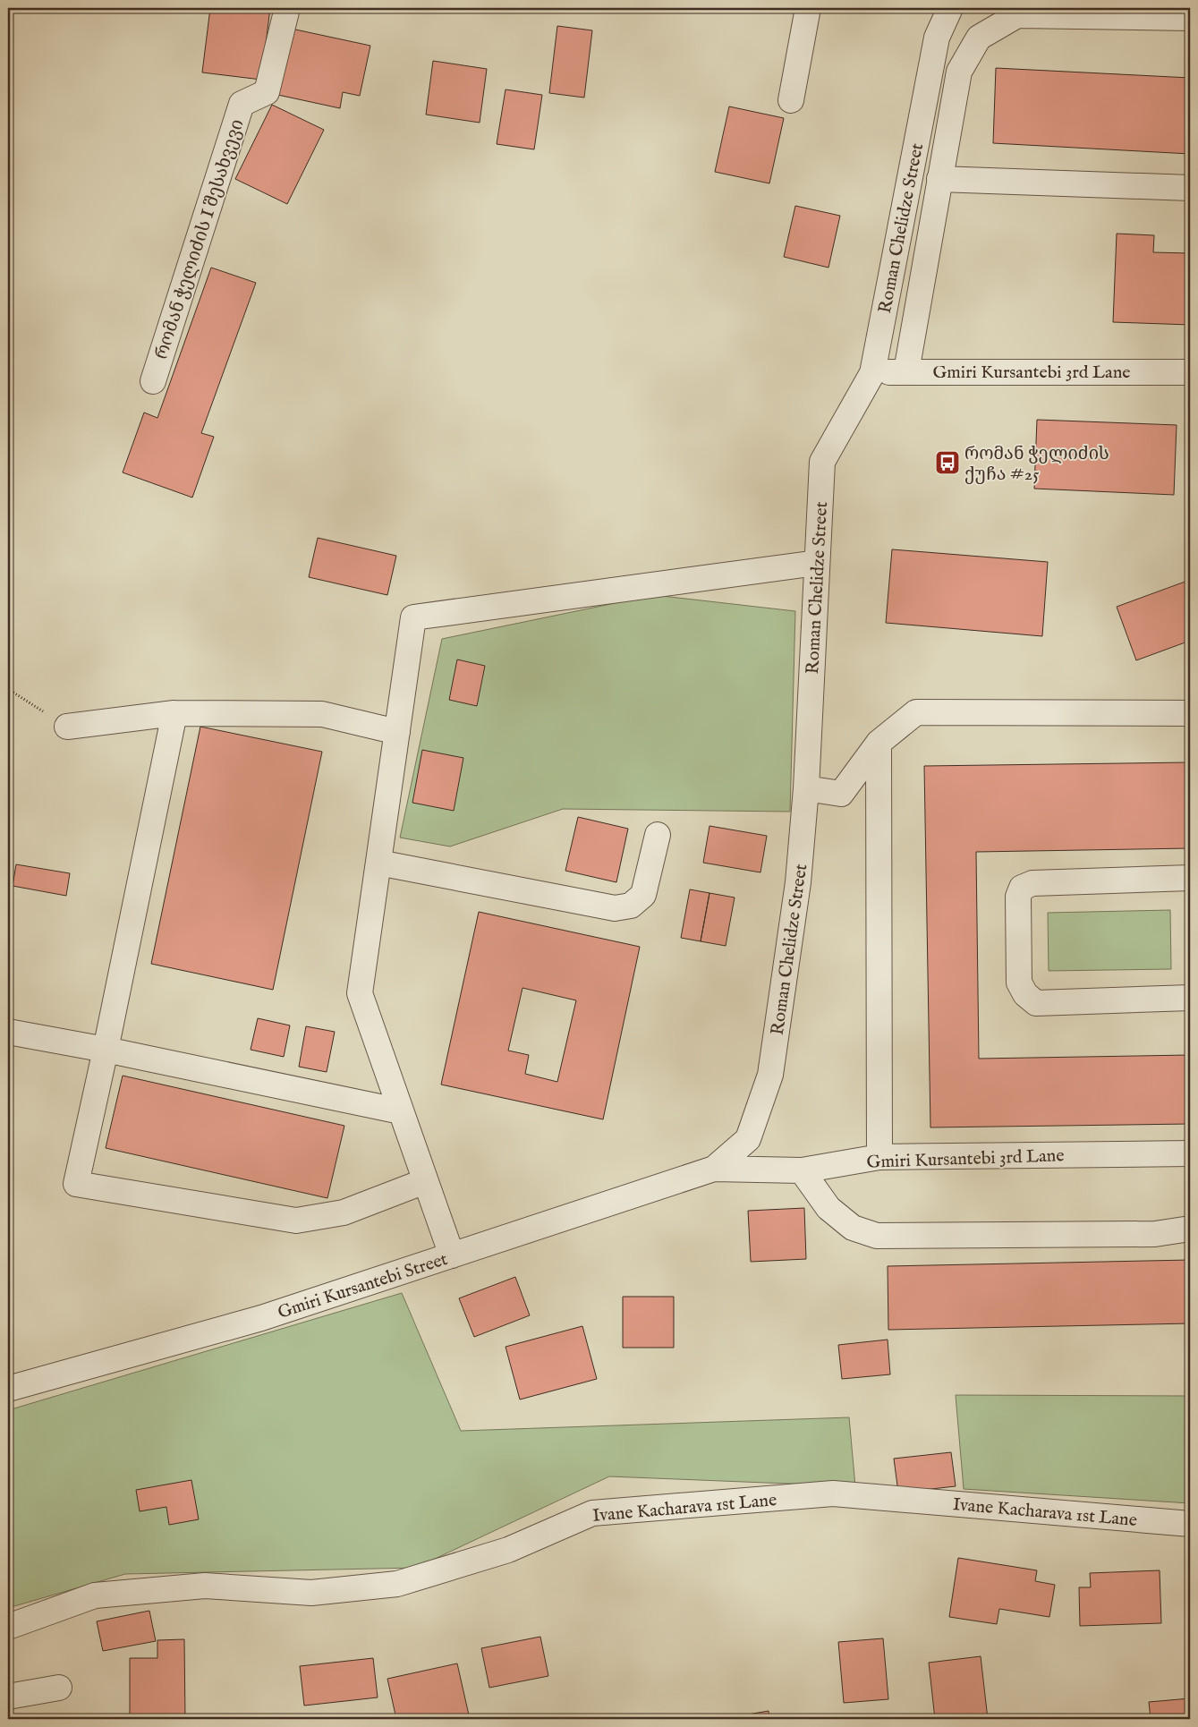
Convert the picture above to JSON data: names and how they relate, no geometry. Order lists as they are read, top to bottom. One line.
{"streets":{"street":["Roman Chelidze Street","რომან ჭელიძის I შესახვევი","Gmiri Kursantebi 3rd Lane","Gmiri Kursantebi Street","Ivane Kacharava 1st Lane"]},"crossings":[["Roman Chelidze Street","Gmiri Kursantebi 3rd Lane"],["Roman Chelidze Street","Gmiri Kursantebi Street"],["Gmiri Kursantebi 3rd Lane","Gmiri Kursantebi Street"]],"places":{"bus stop":["რომან ჭელიძის ქუჩა #25"]}}
